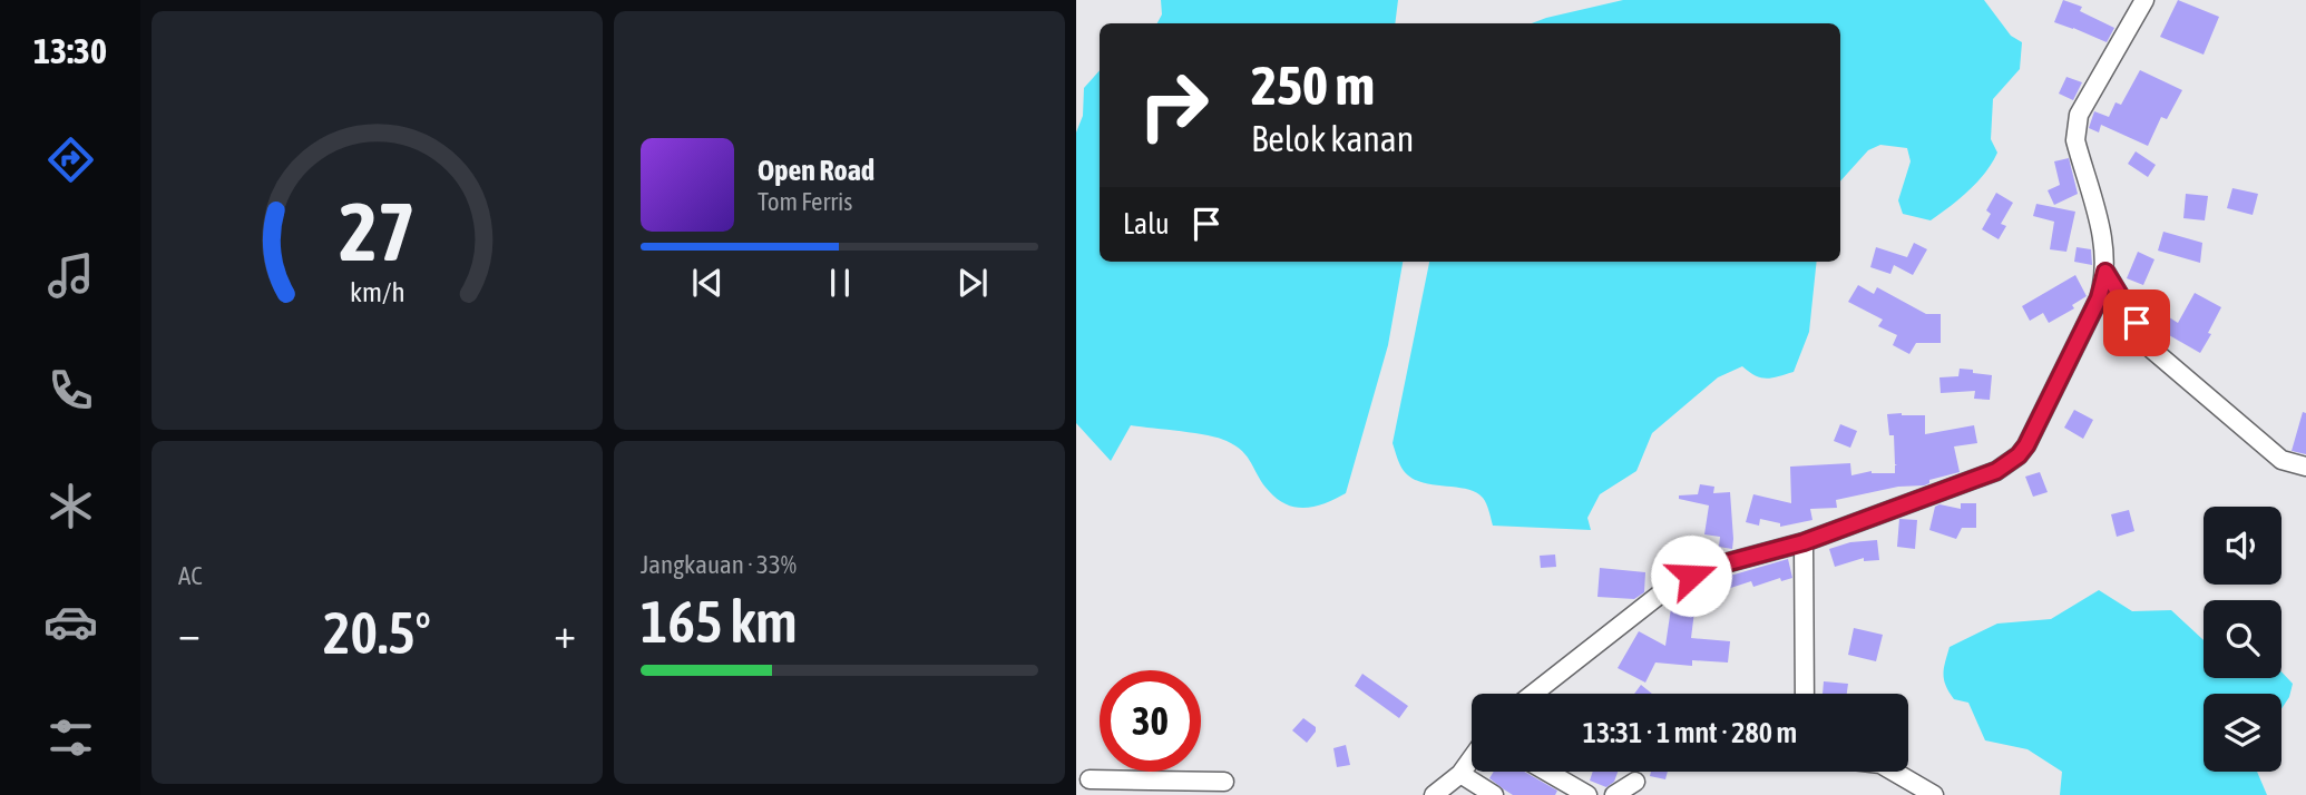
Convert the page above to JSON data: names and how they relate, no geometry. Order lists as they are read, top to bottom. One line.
{"page":{"tabs":"13:30","turn":["250 m","Belok kanan"],"song":["Open Road","Tom Ferris"],"then":"Lalu","tile":["AC",["Jangkauan · 33%","165 km"]],"heat":["−","20.5°","+"],"limit":"30","trip":"13:31 · 1 mnt · 280 m","gauge":["27","km/h"]}}
